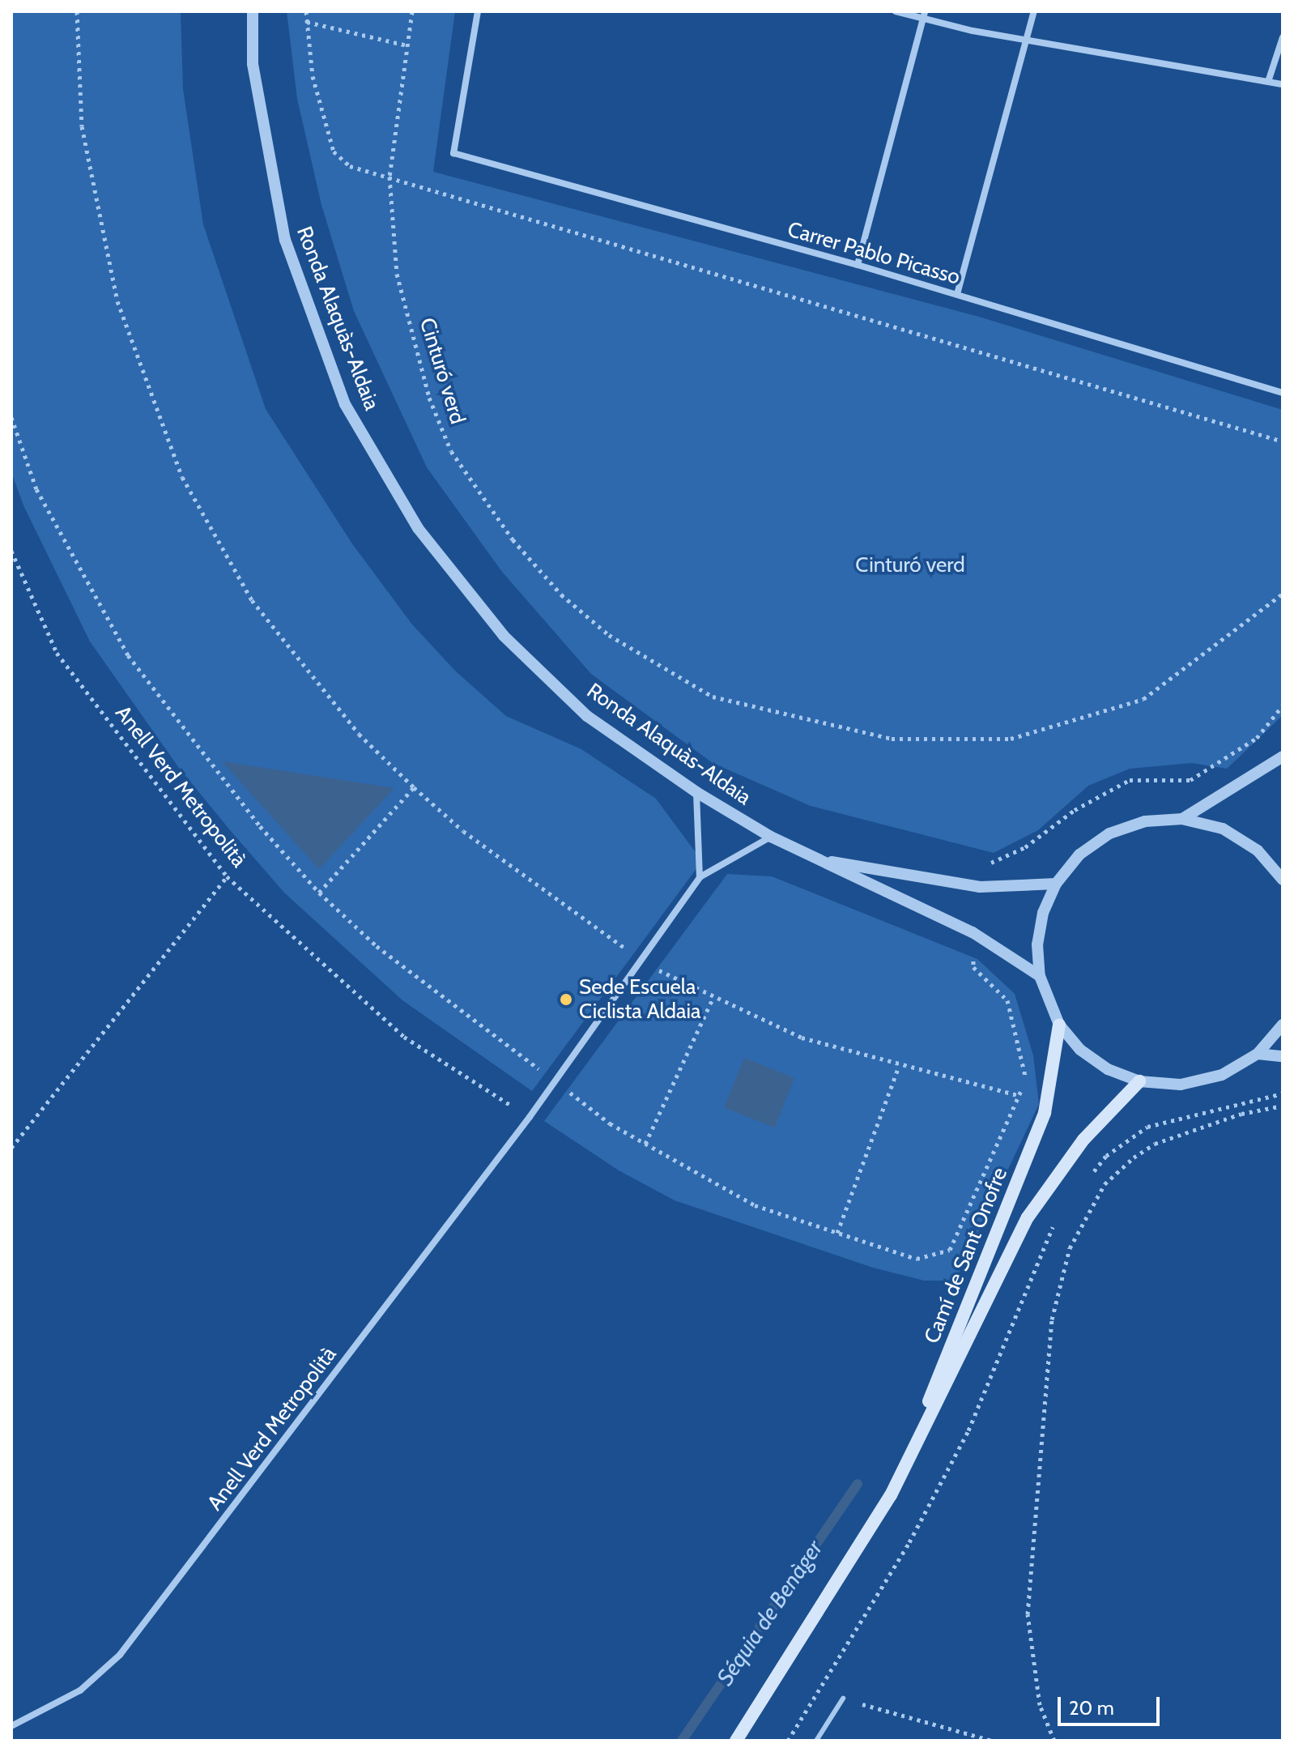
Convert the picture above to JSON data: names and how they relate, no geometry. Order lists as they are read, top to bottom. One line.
{"streets":{"main road":["Camí de Sant Onofre"],"street":["Carrer Pablo Picasso","Ronda Alaquàs-Aldaia","Anell Verd Metropolità"],"path":["Cinturó verd"]},"crossings":[["Ronda Alaquàs-Aldaia","Anell Verd Metropolità"]],"water":["Séquia de Benàger"],"parks":["Cinturó verd"],"places":["Sede Escuela Ciclista Aldaia"],"scale_bar":"20 m"}
